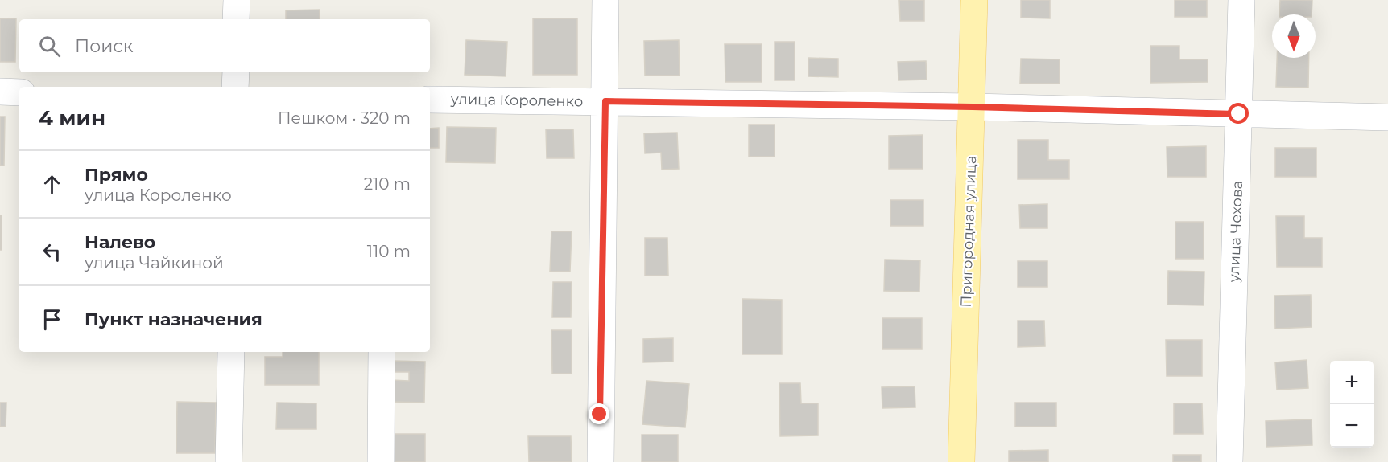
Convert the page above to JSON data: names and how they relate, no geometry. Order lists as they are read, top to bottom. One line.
{"streets":{"main road":["Пригородная улица"],"street":["улица Короленко","улица Чехова"]},"crossings":[["улица Короленко","Пригородная улица"],["улица Короленко","улица Чехова"]],"north":"bottom","page":{"search":"Поиск","heading":["4 мин","Пешком · 320 m"],"list":[["Прямо","улица Короленко","210 m"],["Налево","улица Чайкиной","110 m"],"Пункт назначения"],"map_buttons":["+","−"]}}
